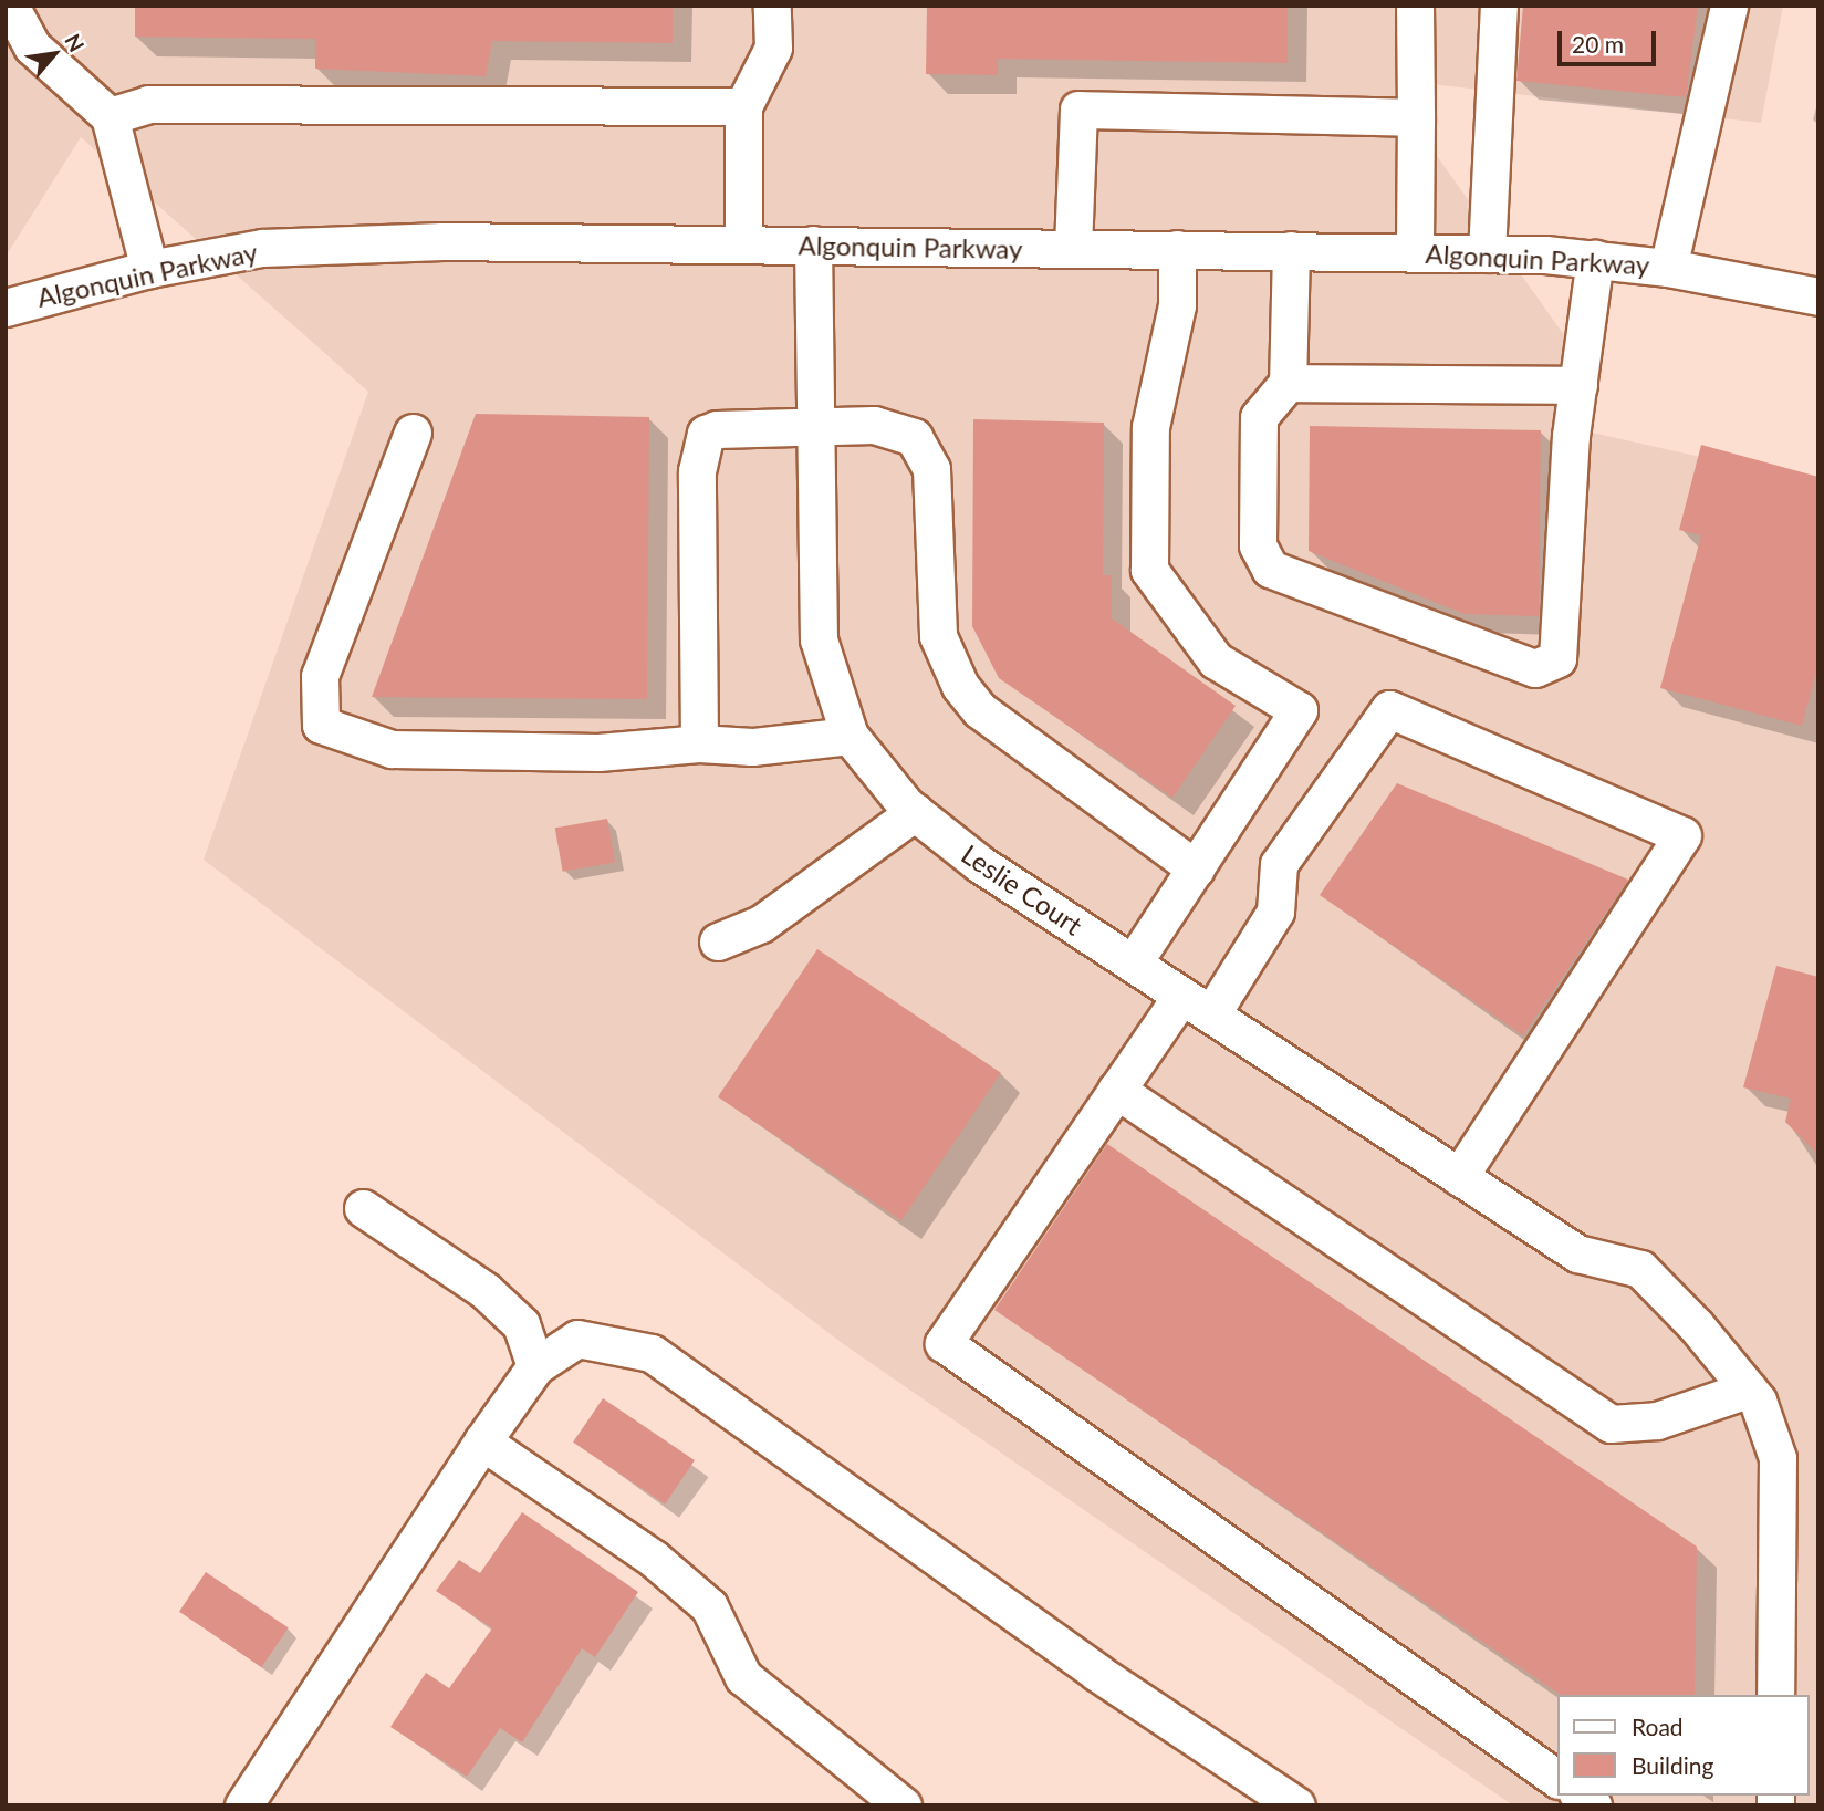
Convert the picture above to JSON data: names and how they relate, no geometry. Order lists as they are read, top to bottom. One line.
{"streets":{"street":["Algonquin Parkway","Leslie Court"]},"crossings":[["Algonquin Parkway","Leslie Court"]],"legend":["Road","Building"],"scale_bar":"20 m","north":"top right"}
